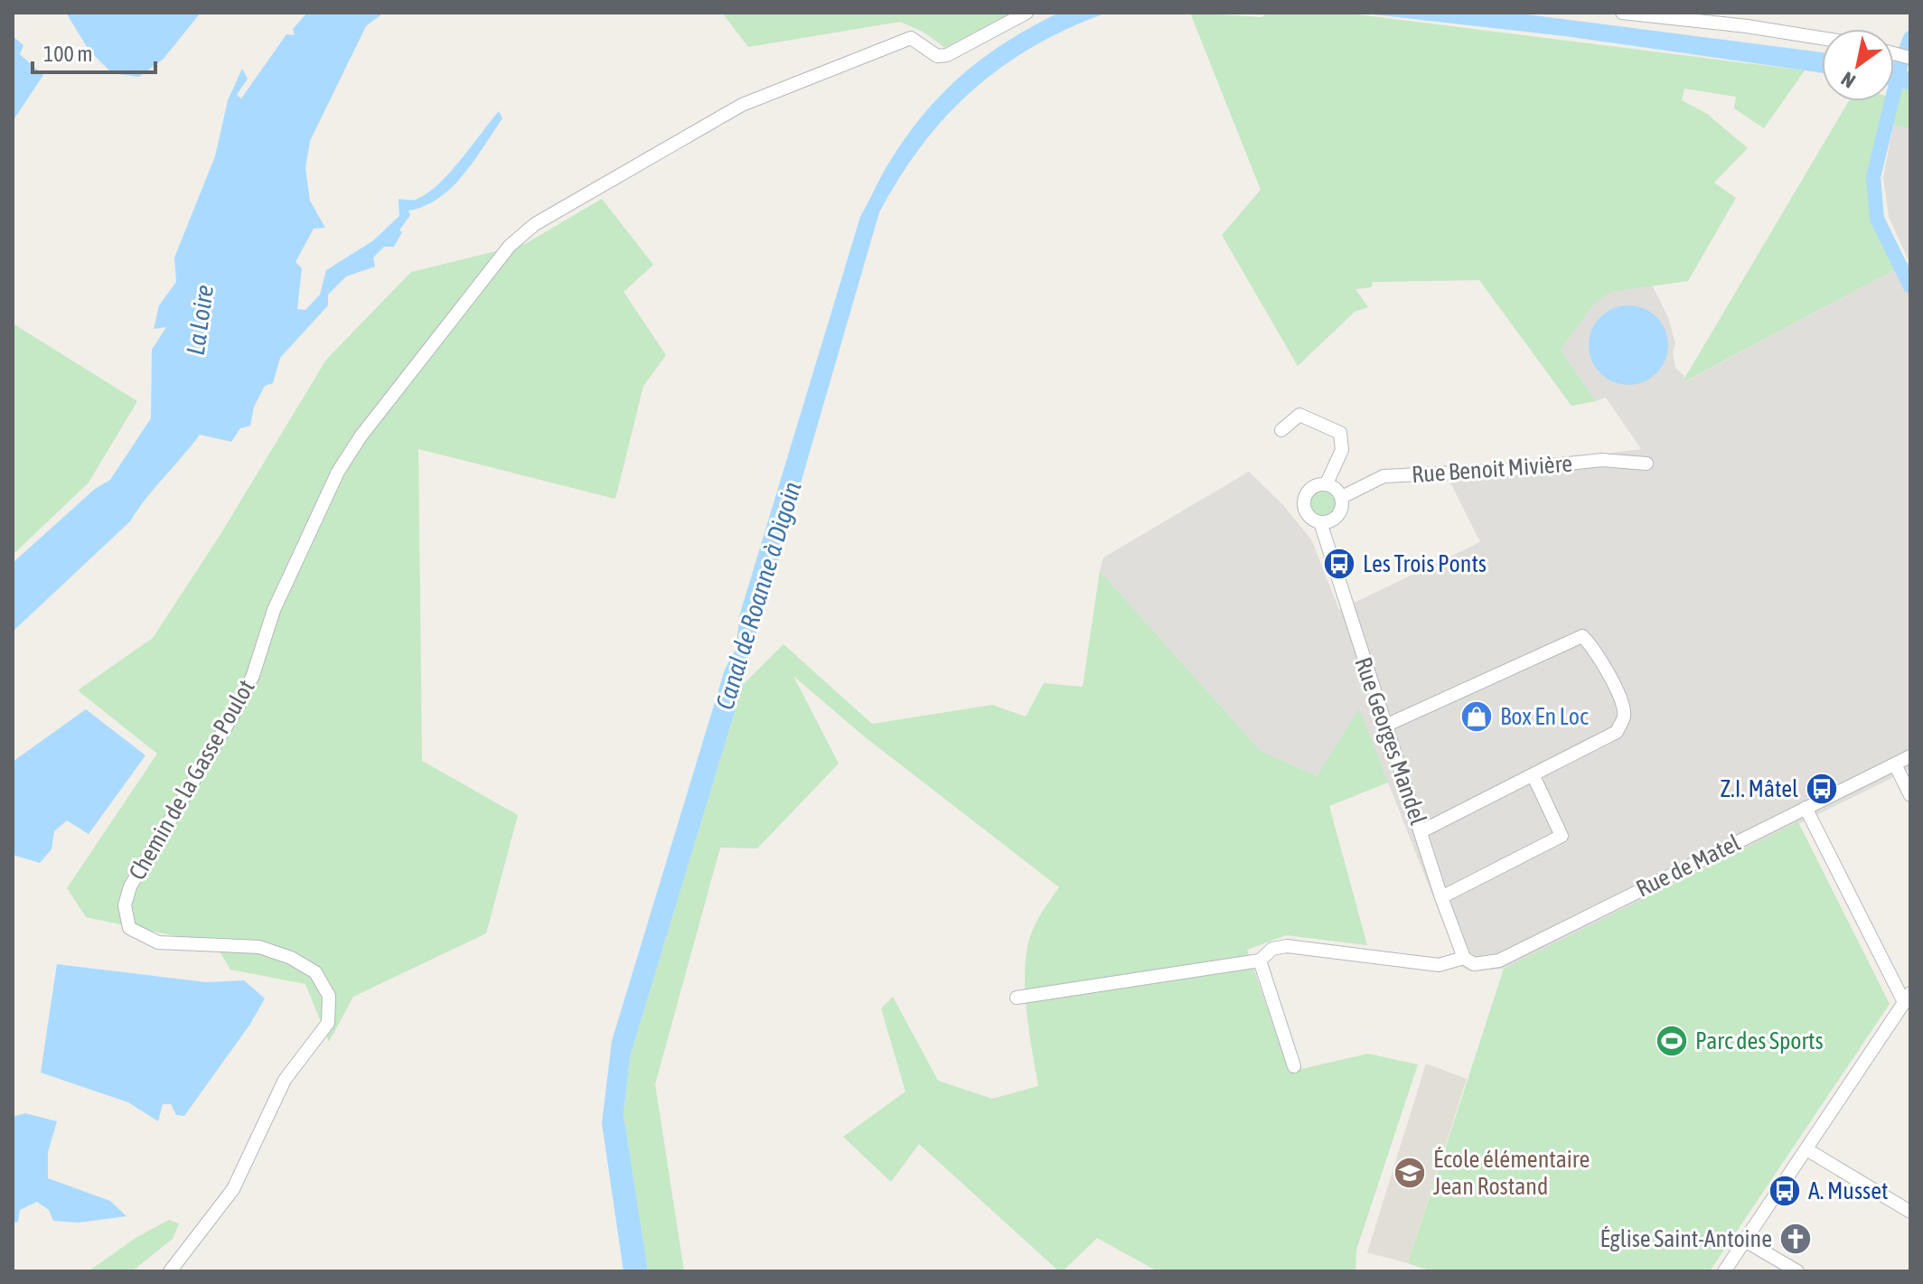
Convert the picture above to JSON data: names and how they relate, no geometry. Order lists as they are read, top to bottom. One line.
{"streets":{"street":["Rue Benoit Mivière","Rue Georges Mandel","Chemin de la Gasse Poulot","Rue de Matel"]},"crossings":[["Rue Benoit Mivière","Rue Georges Mandel"],["Rue Georges Mandel","Rue de Matel"]],"water":["La Loire","Canal de Roanne à Digoin"],"places":{"bus stop":["Les Trois Ponts","Z.I. Mâtel","A. Musset"],"shop":["Box En Loc"],"sports":["Parc des Sports"],"school or university":["École élémentaire Jean Rostand"],"church":["Église Saint-Antoine"]},"scale_bar":"100 m","north":"bottom left"}
